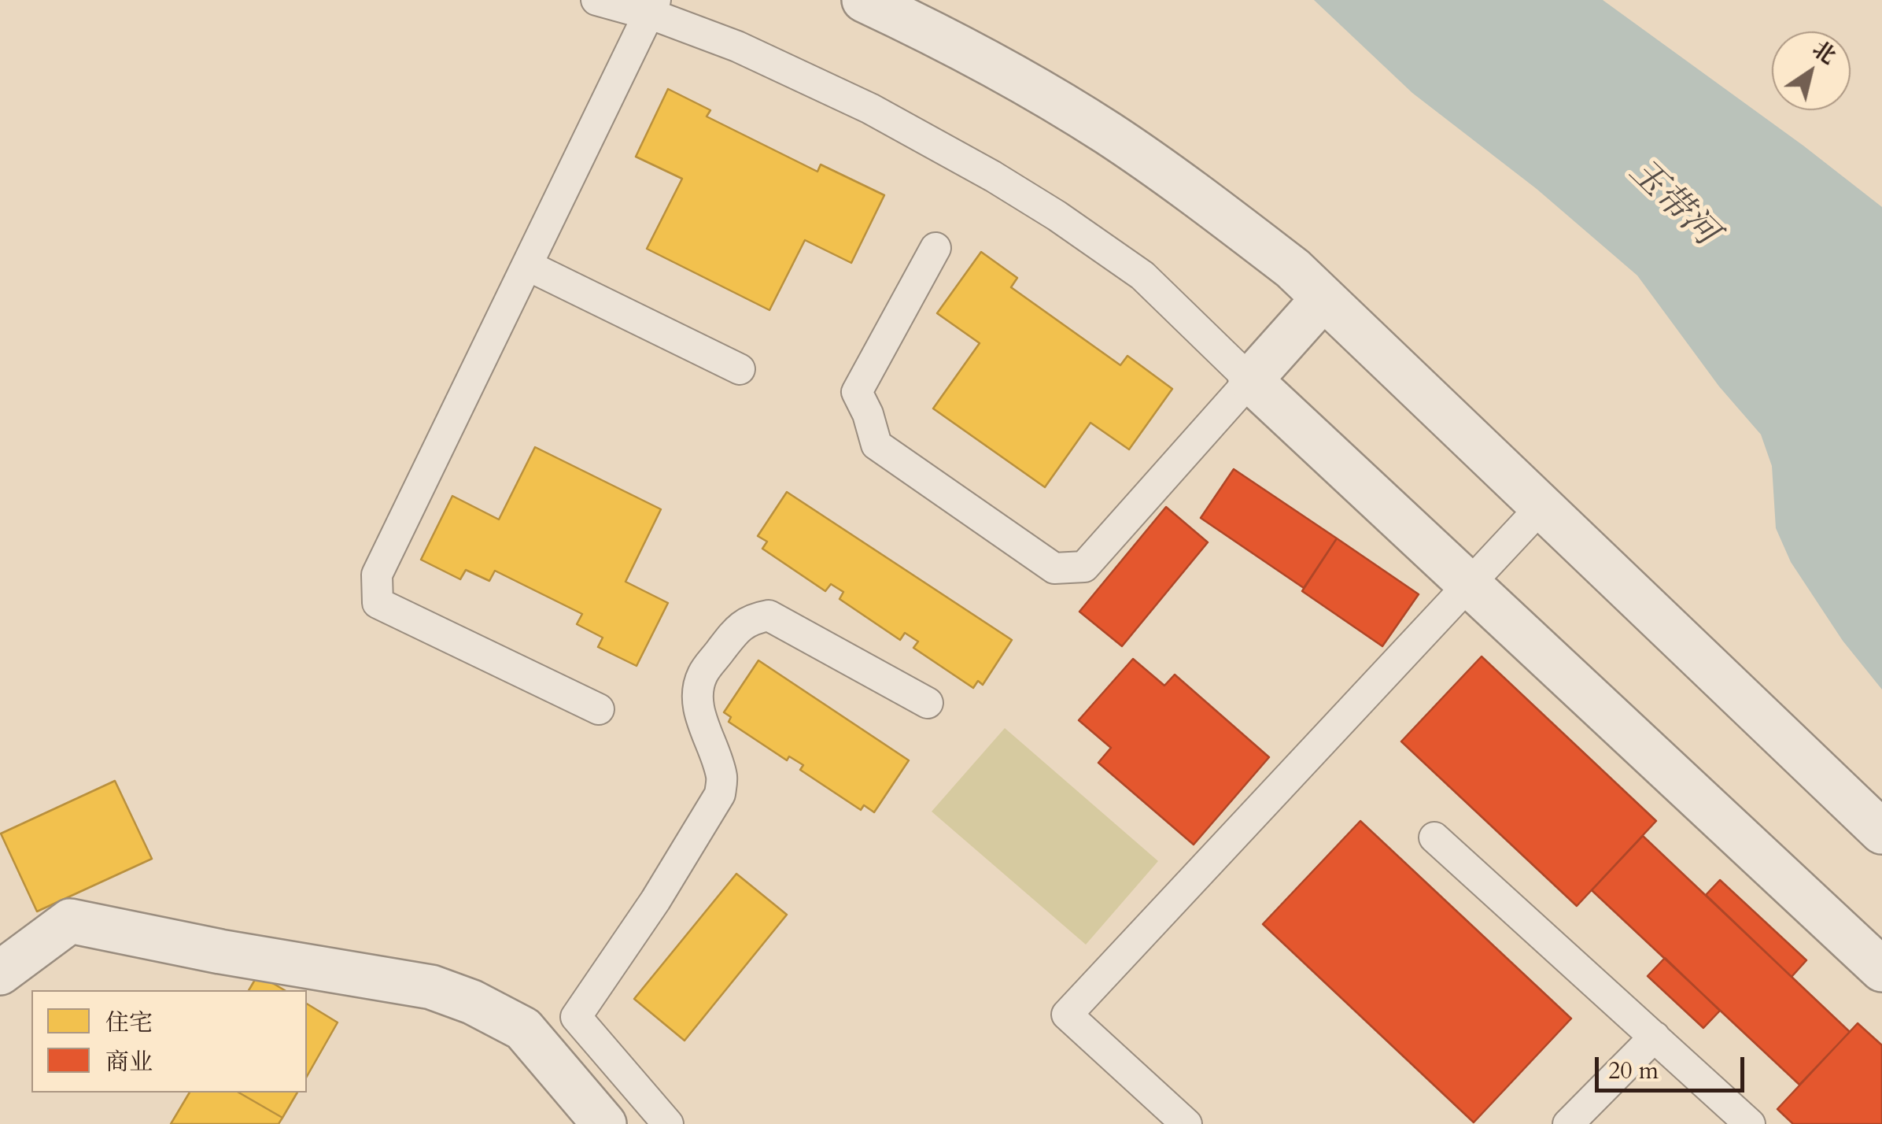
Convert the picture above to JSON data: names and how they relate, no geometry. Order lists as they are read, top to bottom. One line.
{"water":["玉带河"],"legend":["住宅","商业"],"scale_bar":"20 m","north":"top right"}
